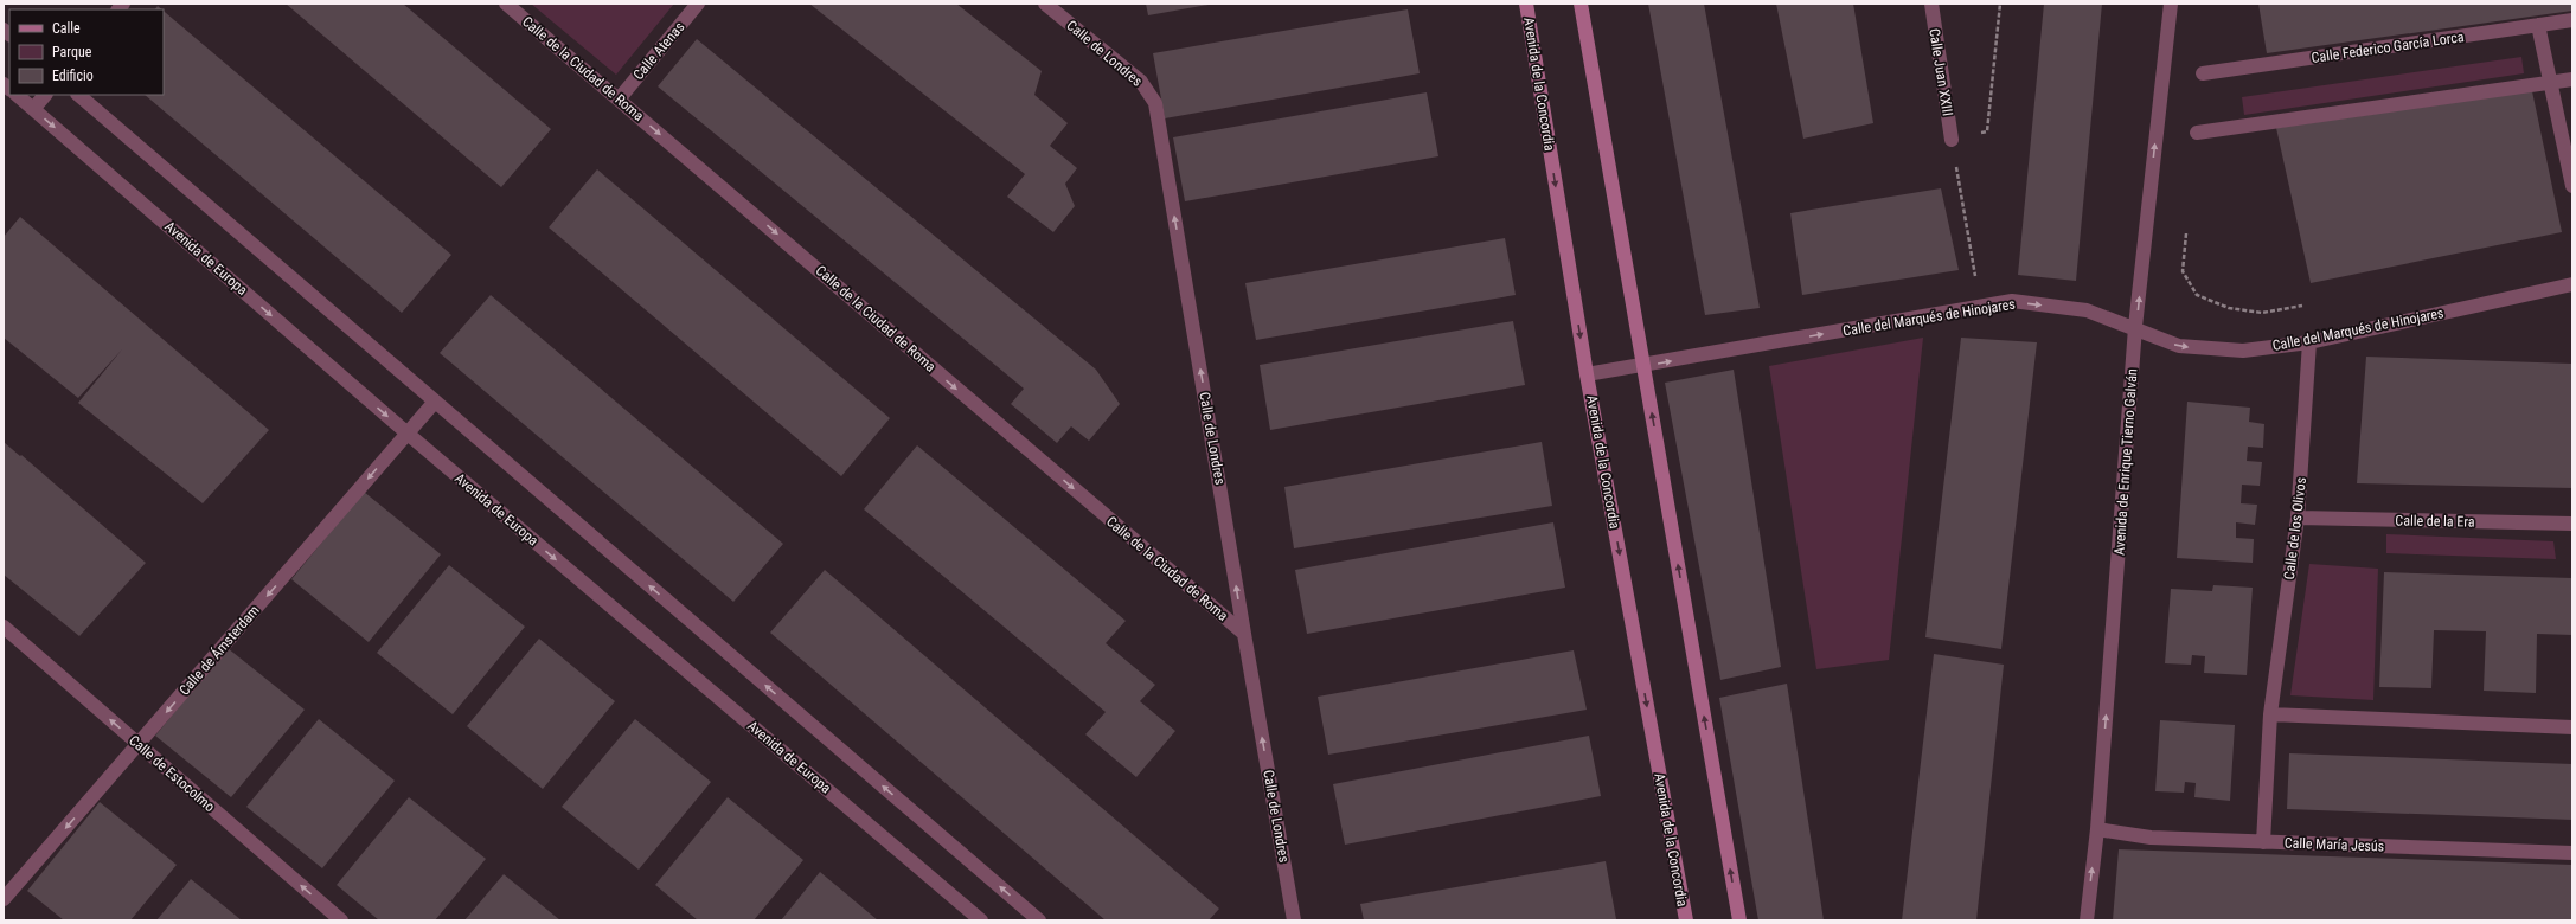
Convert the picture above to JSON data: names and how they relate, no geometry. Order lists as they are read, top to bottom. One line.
{"streets":{"street":["Calle Federico García Lorca","Calle Atenas","Calle de Londres","Calle de la Ciudad de Roma","Calle Juan XXIII","Avenida de la Concordia","Avenida de Europa","Calle del Marqués de Hinojares","Avenida de Enrique Tierno Galván","Calle de la Era","Calle de los Olivos","Calle de Ámsterdam","Calle de Estocolmo","Calle María Jesús"]},"crossings":[["Calle Atenas","Calle de la Ciudad de Roma"],["Calle de Londres","Calle de la Ciudad de Roma"],["Avenida de la Concordia","Calle del Marqués de Hinojares"],["Avenida de Europa","Calle de Ámsterdam"],["Calle del Marqués de Hinojares","Avenida de Enrique Tierno Galván"],["Calle del Marqués de Hinojares","Calle de los Olivos"],["Avenida de Enrique Tierno Galván","Calle María Jesús"],["Calle de la Era","Calle de los Olivos"],["Calle de los Olivos","Calle María Jesús"],["Calle de Ámsterdam","Calle de Estocolmo"]],"one_way":["Calle de Londres","Calle de la Ciudad de Roma","Calle del Marqués de Hinojares","Avenida de Enrique Tierno Galván","Calle de Ámsterdam","Calle de Estocolmo"],"legend":["Calle","Parque","Edificio"]}
